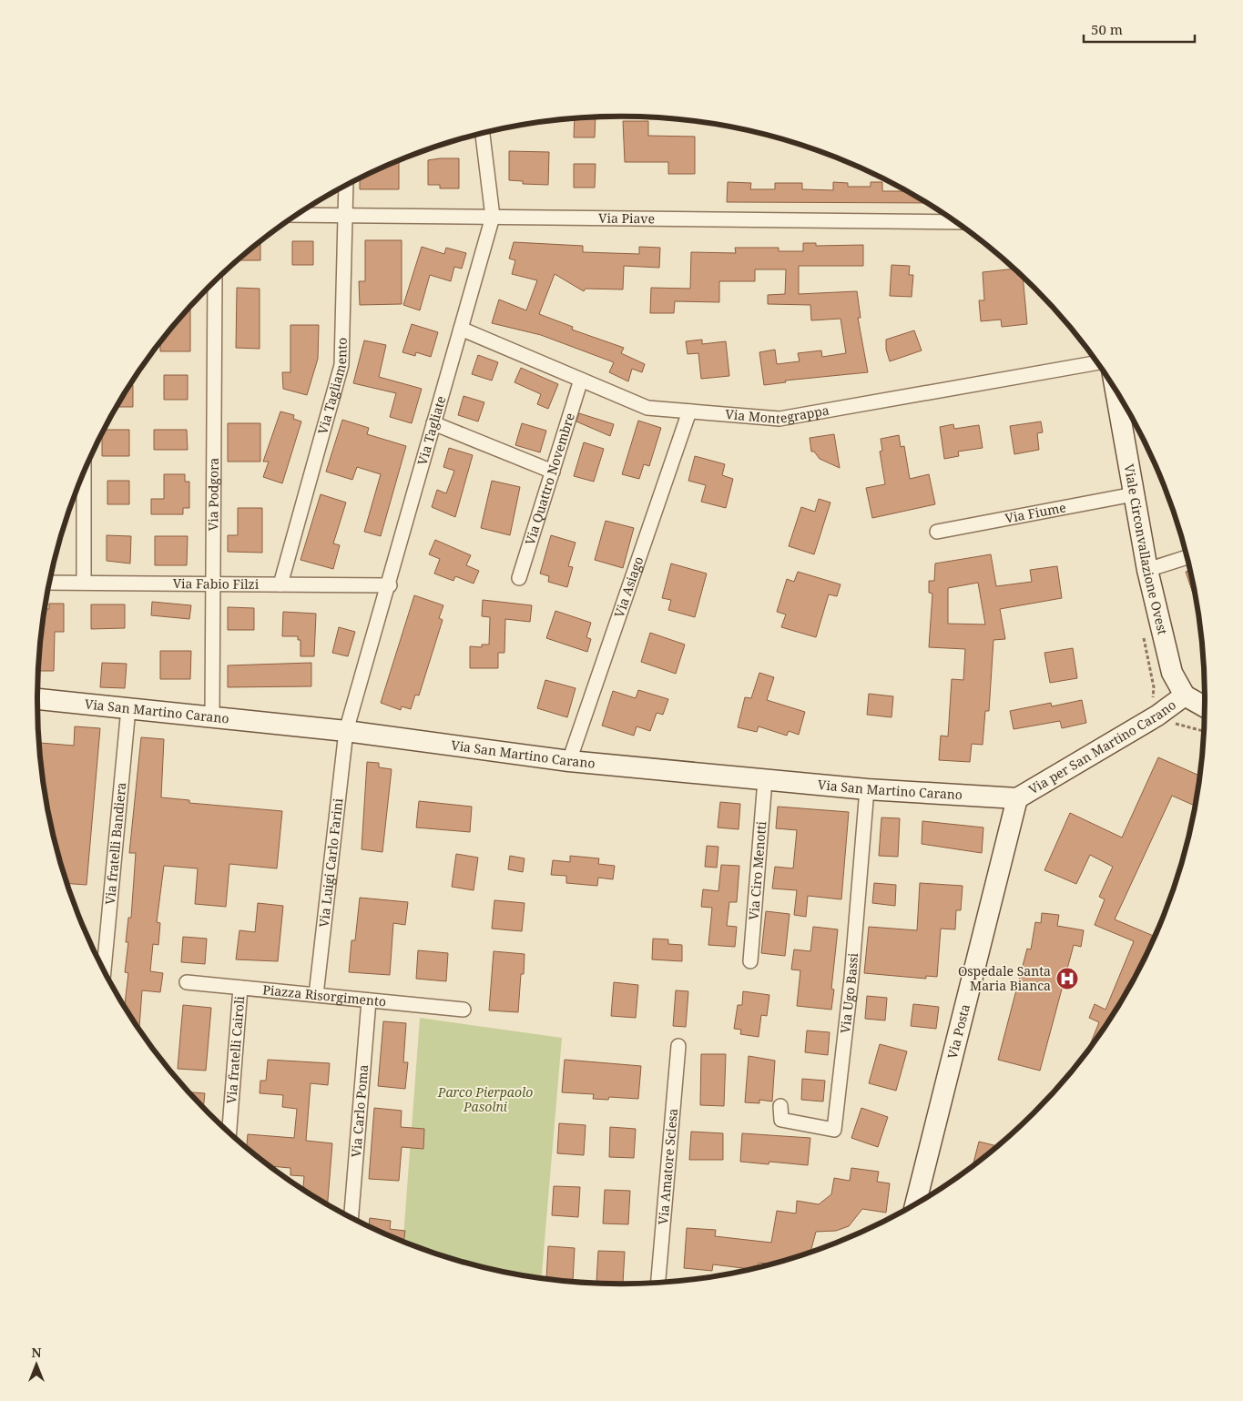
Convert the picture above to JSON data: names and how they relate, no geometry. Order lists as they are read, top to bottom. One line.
{"streets":{"street":["Via Piave","Via Tagliamento","Via Montegrappa","Via Tagliate","Via Quattro Novembre","Via Podgora","Via Fiume","Viale Circonvallazione Ovest","Via Fabio Filzi","Via Asiago","Via San Martino Carano","Via per San Martino Carano","Via fratelli Bandiera","Via Luigi Carlo Farini","Via Ciro Menotti","Via Ugo Bassi","Piazza Risorgimento","Via Posta","Via fratelli Cairoli","Via Carlo Poma","Via Amatore Sciesa"]},"crossings":[["Via Piave","Via Tagliamento"],["Via Piave","Via Tagliate"],["Via Tagliamento","Via Fabio Filzi"],["Via Montegrappa","Via Tagliate"],["Via Montegrappa","Via Quattro Novembre"],["Via Montegrappa","Via Asiago"],["Via Tagliate","Via Fabio Filzi"],["Via Tagliate","Via San Martino Carano"],["Via Tagliate","Via Luigi Carlo Farini"],["Via Podgora","Via Fabio Filzi"],["Via Podgora","Via San Martino Carano"],["Via Fiume","Viale Circonvallazione Ovest"],["Viale Circonvallazione Ovest","Via per San Martino Carano"],["Via Asiago","Via San Martino Carano"],["Via San Martino Carano","Via per San Martino Carano"],["Via San Martino Carano","Via fratelli Bandiera"],["Via San Martino Carano","Via Luigi Carlo Farini"],["Via San Martino Carano","Via Ciro Menotti"],["Via San Martino Carano","Via Ugo Bassi"],["Via San Martino Carano","Via Posta"],["Via per San Martino Carano","Via Posta"],["Via Luigi Carlo Farini","Piazza Risorgimento"],["Piazza Risorgimento","Via fratelli Cairoli"],["Piazza Risorgimento","Via Carlo Poma"]],"parks":["Parco Pierpaolo Pasolni"],"places":{"hospital":["Ospedale Santa Maria Bianca"]},"scale_bar":"50 m","north":"top"}
